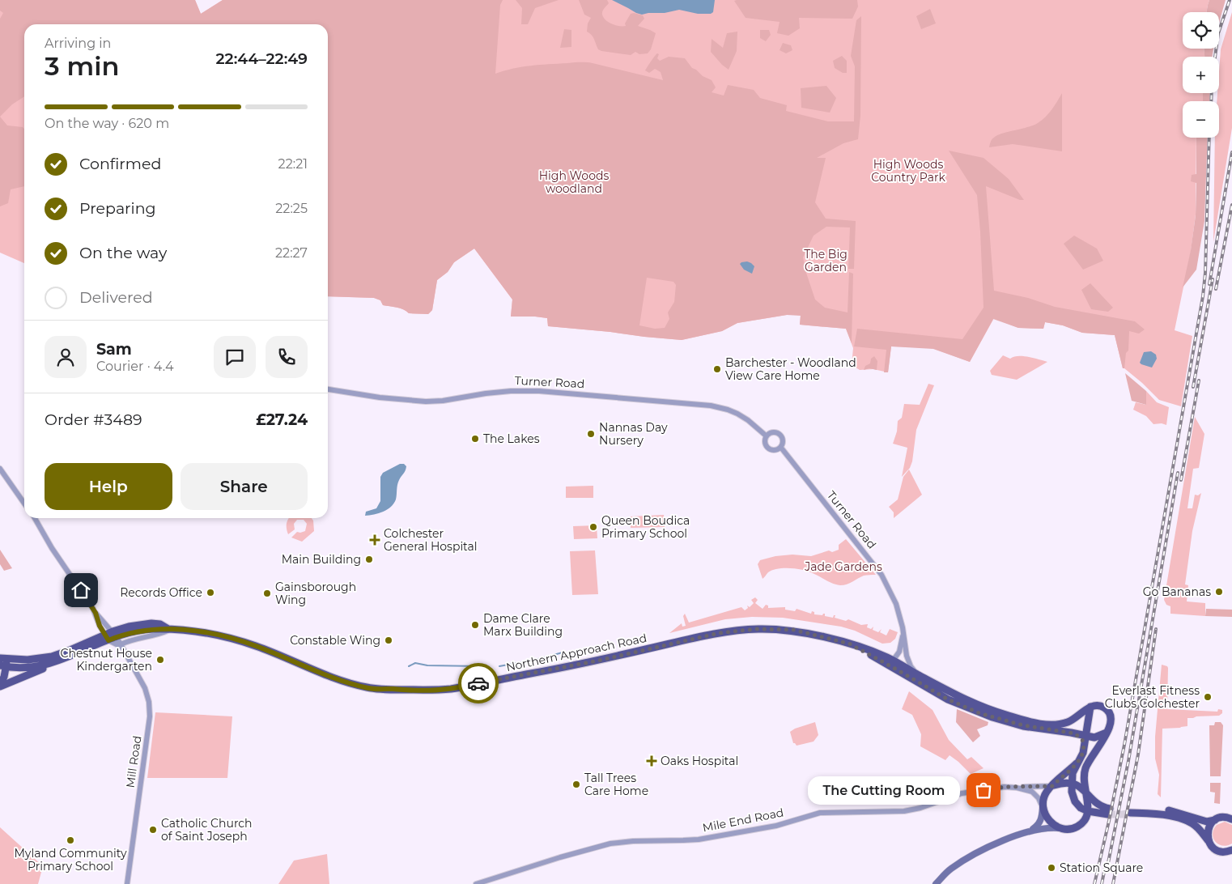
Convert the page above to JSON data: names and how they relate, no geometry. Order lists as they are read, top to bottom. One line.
{"streets":{"main road":["Northern Approach Road"],"street":["Turner Road","Mill Road","Mile End Road"]},"crossings":[["Turner Road","Northern Approach Road"],["Northern Approach Road","Mill Road"]],"parks":["High Woods Country Park","High Woods woodland","The Big Garden","Jade Gardens"],"places":{"other":["Barchester - Woodland View Care Home","Nannas Day Nursery","The Lakes","Queen Boudica Primary School","Main Building","Go Bananas","Records Office","Gainsborough Wing","Dame Clare Marx Building","Constable Wing","Chestnut House Kindergarten","Everlast Fitness Clubs Colchester","Tall Trees Care Home","The Cutting Room","Catholic Church of Saint Joseph","Myland Community Primary School","Station Square"],"health":["Colchester General Hospital","Oaks Hospital"]},"page":{"map_buttons":["+","−"],"heading":["3 min","Arriving in","22:44–22:49"],"panel":["Sam","Courier · 4.4","Order #3489","£27.24"],"bar":"On the way · 620 m","list":[["Confirmed","22:21"],["Preparing","22:25"],["On the way","22:27"],"Delivered"],"buttons":["Help","Share"],"bubble":"The Cutting Room"}}
